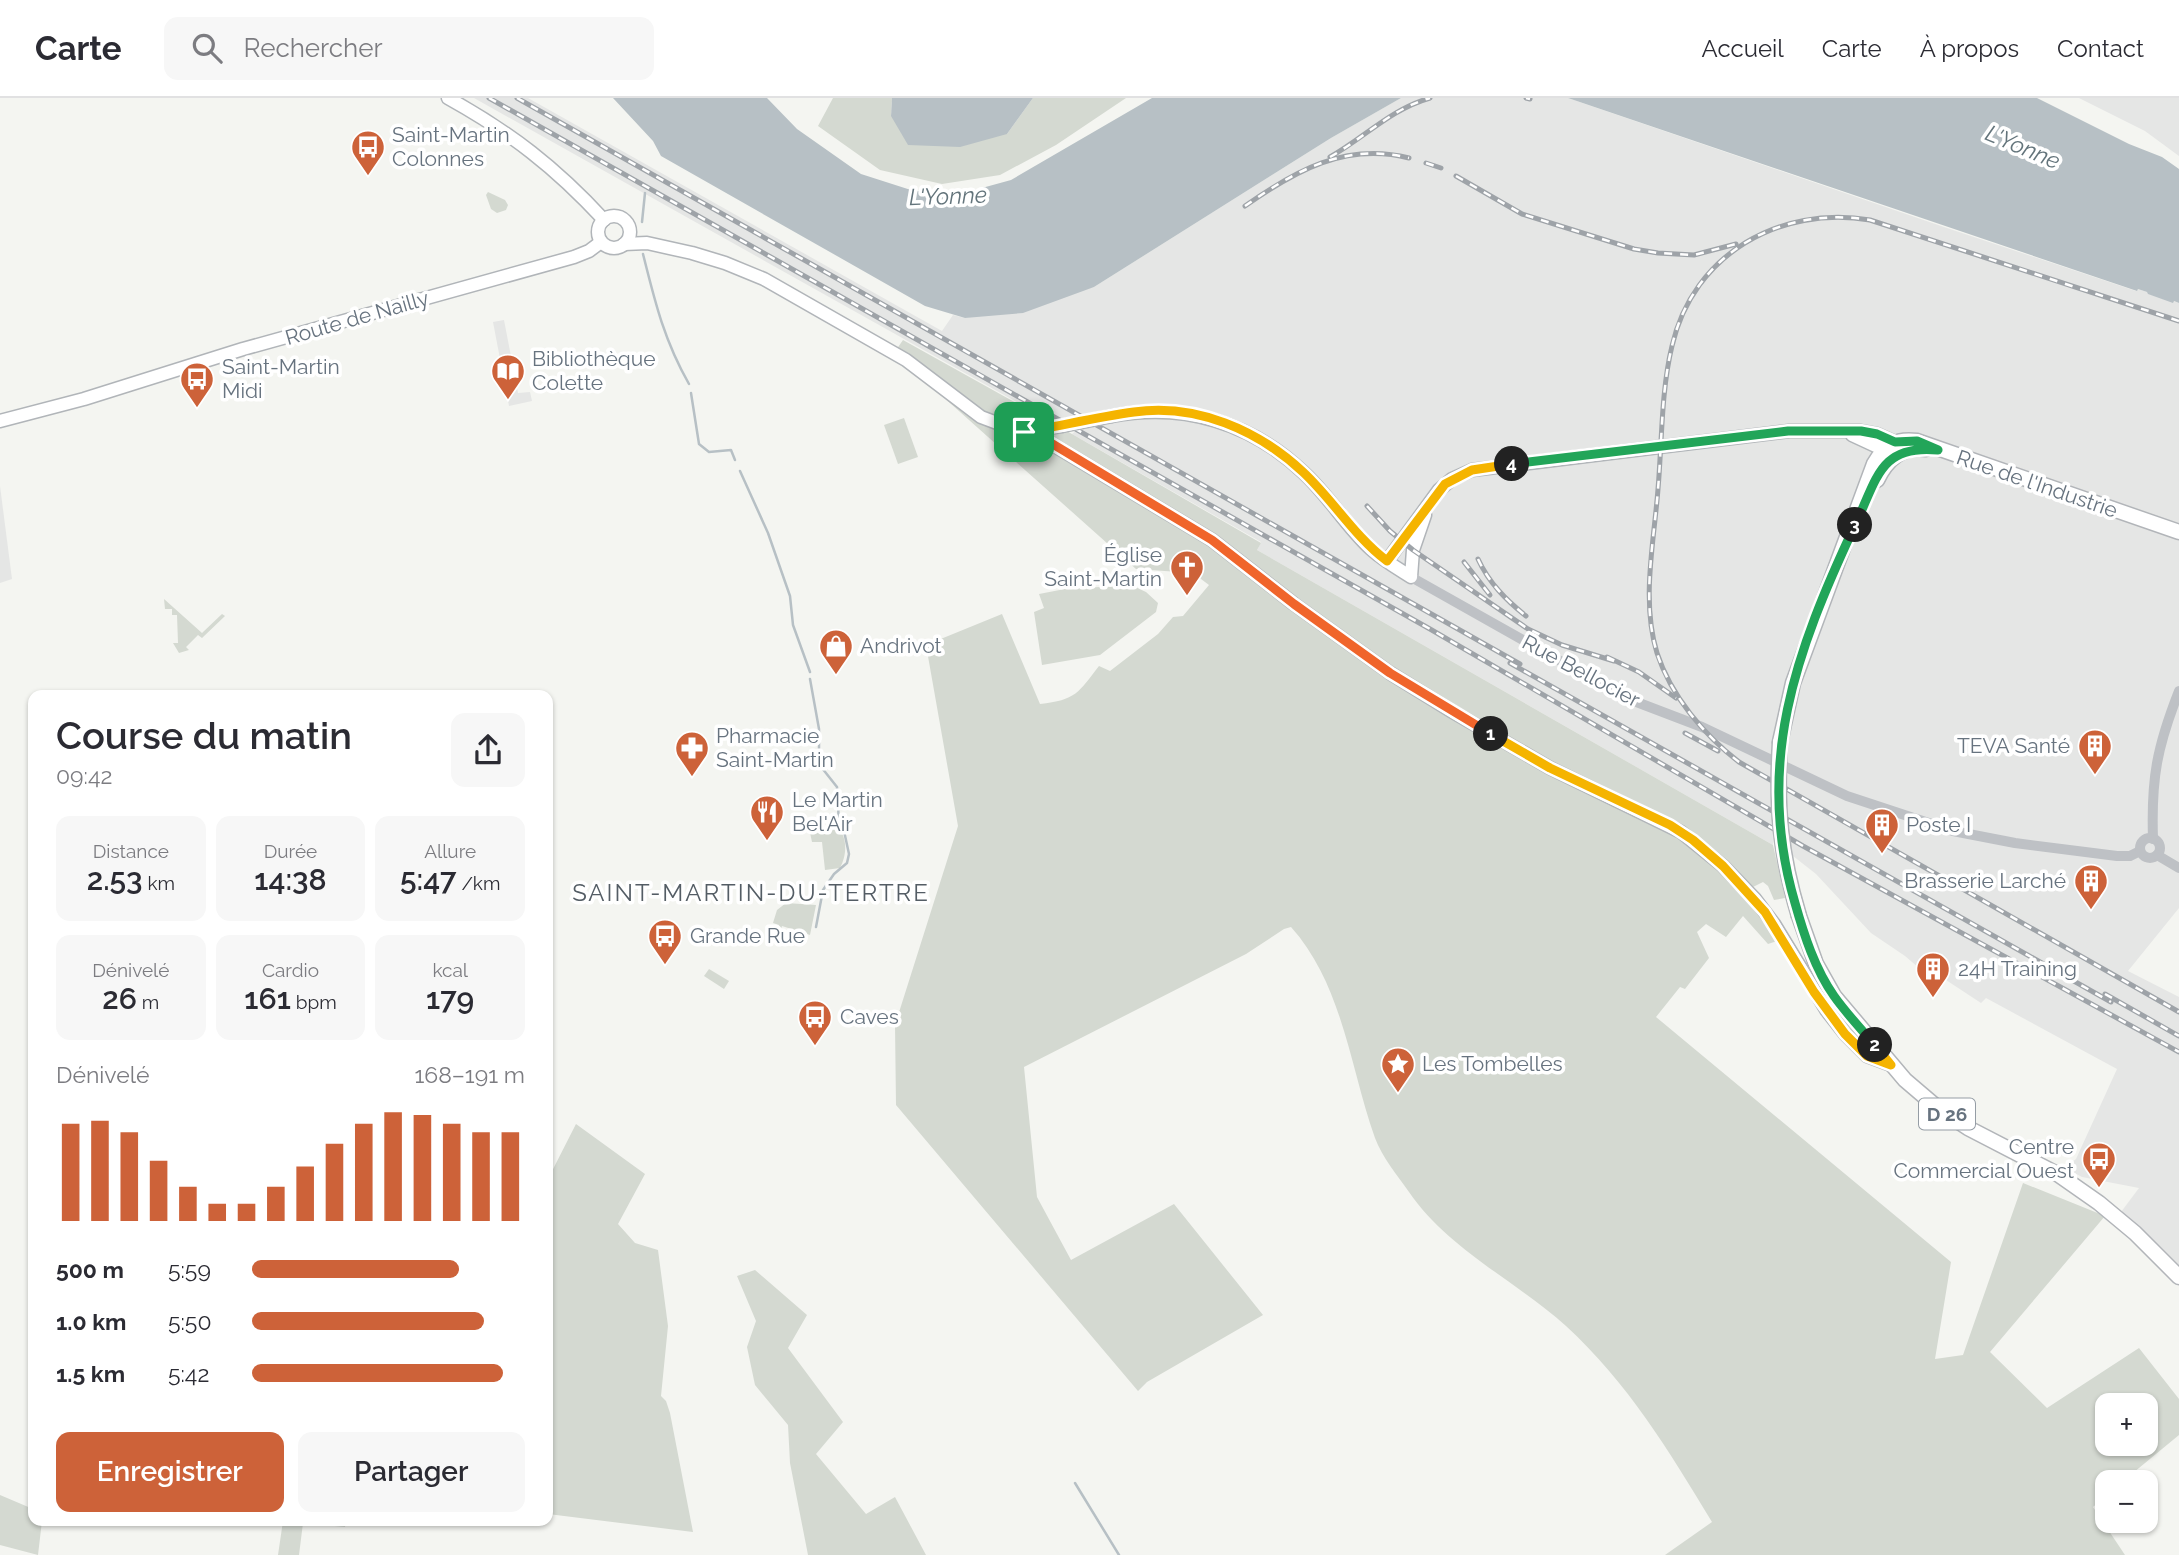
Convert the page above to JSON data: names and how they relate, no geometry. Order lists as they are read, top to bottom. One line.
{"streets":{"main road":["Route de Nailly","Rue de l'Industrie","Rue Bellocier","D 26"]},"crossings":[["Route de Nailly","D 26"],["Rue Bellocier","D 26"]],"districts":["SAINT-MARTIN-DU-TERTRE"],"water":["L'Yonne"],"places":{"bus stop":["Saint-Martin Colonnes","Saint-Martin Midi","Grande Rue","Caves","Centre Commercial Ouest"],"library":["Bibliothèque Colette"],"church":["Église Saint-Martin"],"shop":["Andrivot"],"building":["TEVA Santé","Poste I","Brasserie Larché","24H Training"],"pharmacy":["Pharmacie Saint-Martin"],"restaurant":["Le Martin Bel'Air"],"place":["Les Tombelles"]},"page":{"header":"Carte","search":"Rechercher","nav":["Accueil","Carte","À propos","Contact"],"pins":["4","3","1","2"],"heading":["Course du matin","09:42"],"stats":[["Distance","2.53 km"],["Durée","14:38"],["Allure","5:47 /km"],["Dénivelé","26 m"],["Cardio","161 bpm"],["kcal","179"]],"chart":["Dénivelé","168–191 m"],"list":[{"name":"500 m","note":"5:59"},{"name":"1.0 km","note":"5:50"},{"name":"1.5 km","note":"5:42"}],"map_buttons":["+","−"],"buttons":["Enregistrer","Partager"]}}
